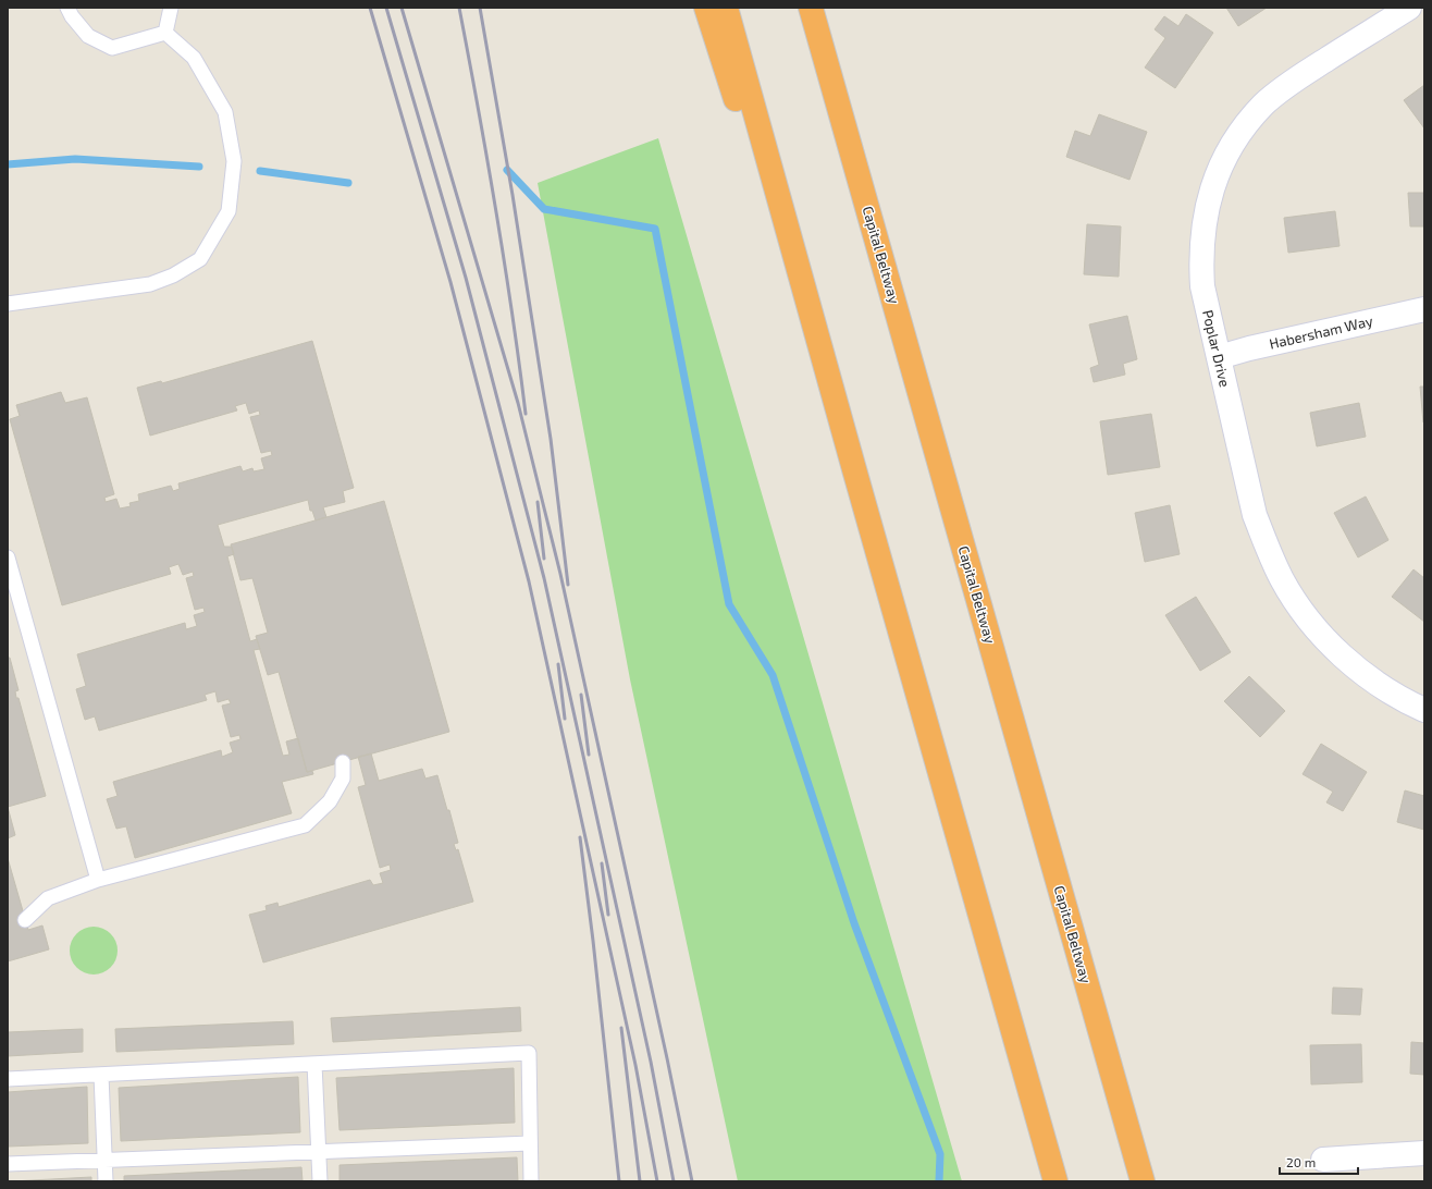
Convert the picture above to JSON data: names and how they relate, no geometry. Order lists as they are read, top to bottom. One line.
{"streets":{"highway":["Capital Beltway"],"street":["Habersham Way","Poplar Drive"]},"crossings":[["Habersham Way","Poplar Drive"]],"scale_bar":"20 m"}
